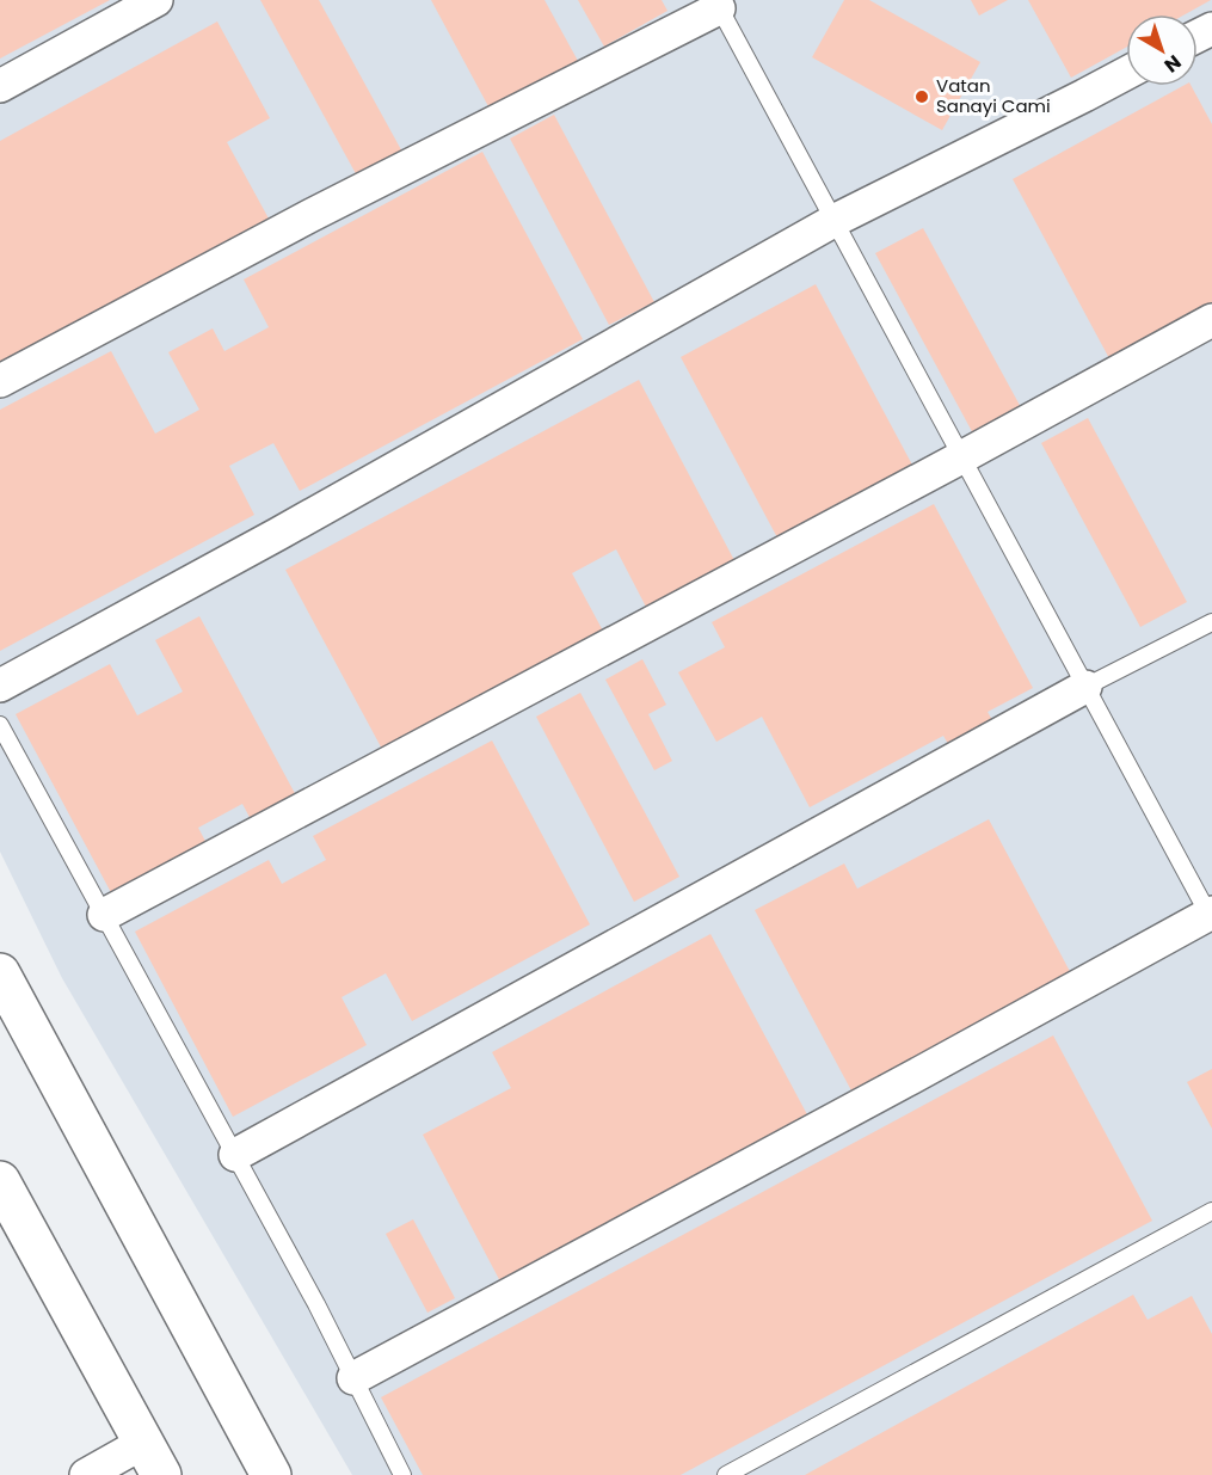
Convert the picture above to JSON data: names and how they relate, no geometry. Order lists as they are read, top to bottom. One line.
{"places":["Vatan Sanayi Cami"],"north":"bottom right"}
